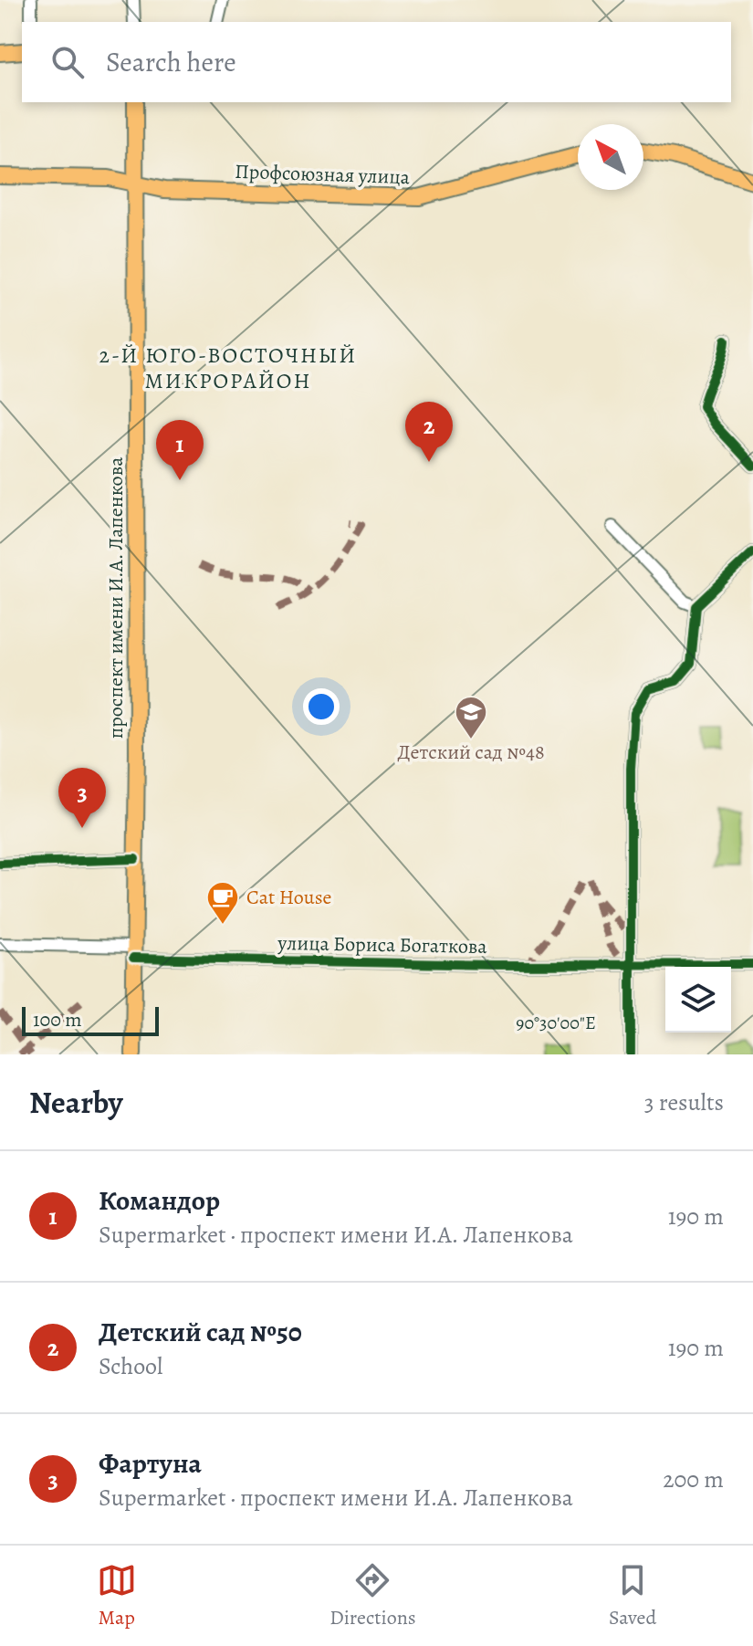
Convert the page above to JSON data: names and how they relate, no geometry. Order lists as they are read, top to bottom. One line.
{"streets":{"main road":["Профсоюзная улица","проспект имени И.А. Лапенкова"],"street":["улица Бориса Богаткова"]},"crossings":[["Профсоюзная улица","проспект имени И.А. Лапенкова"],["проспект имени И.А. Лапенкова","улица Бориса Богаткова"]],"districts":["2-Й ЮГО-ВОСТОЧНЫЙ МИКРОРАЙОН"],"places":{"school or university":["Детский сад №48"],"cafe":["Cat House"]},"scale_bar":"100 m","north":"top left","page":{"search":"Search here","pins":["2","1","3"],"scale":"100 m","heading":["Nearby","3 results"],"list":[{"mark":"1","name":"Командор","note":"Supermarket · проспект имени И.А. Лапенкова","value":"190 m"},{"mark":"2","name":"Детский сад №50","note":"School","value":"190 m"},{"mark":"3","name":"Фартуна","note":"Supermarket · проспект имени И.А. Лапенкова","value":"200 m"}],"nav":["Map","Directions","Saved"]},"coordinates":["90°30'00\"E"]}
